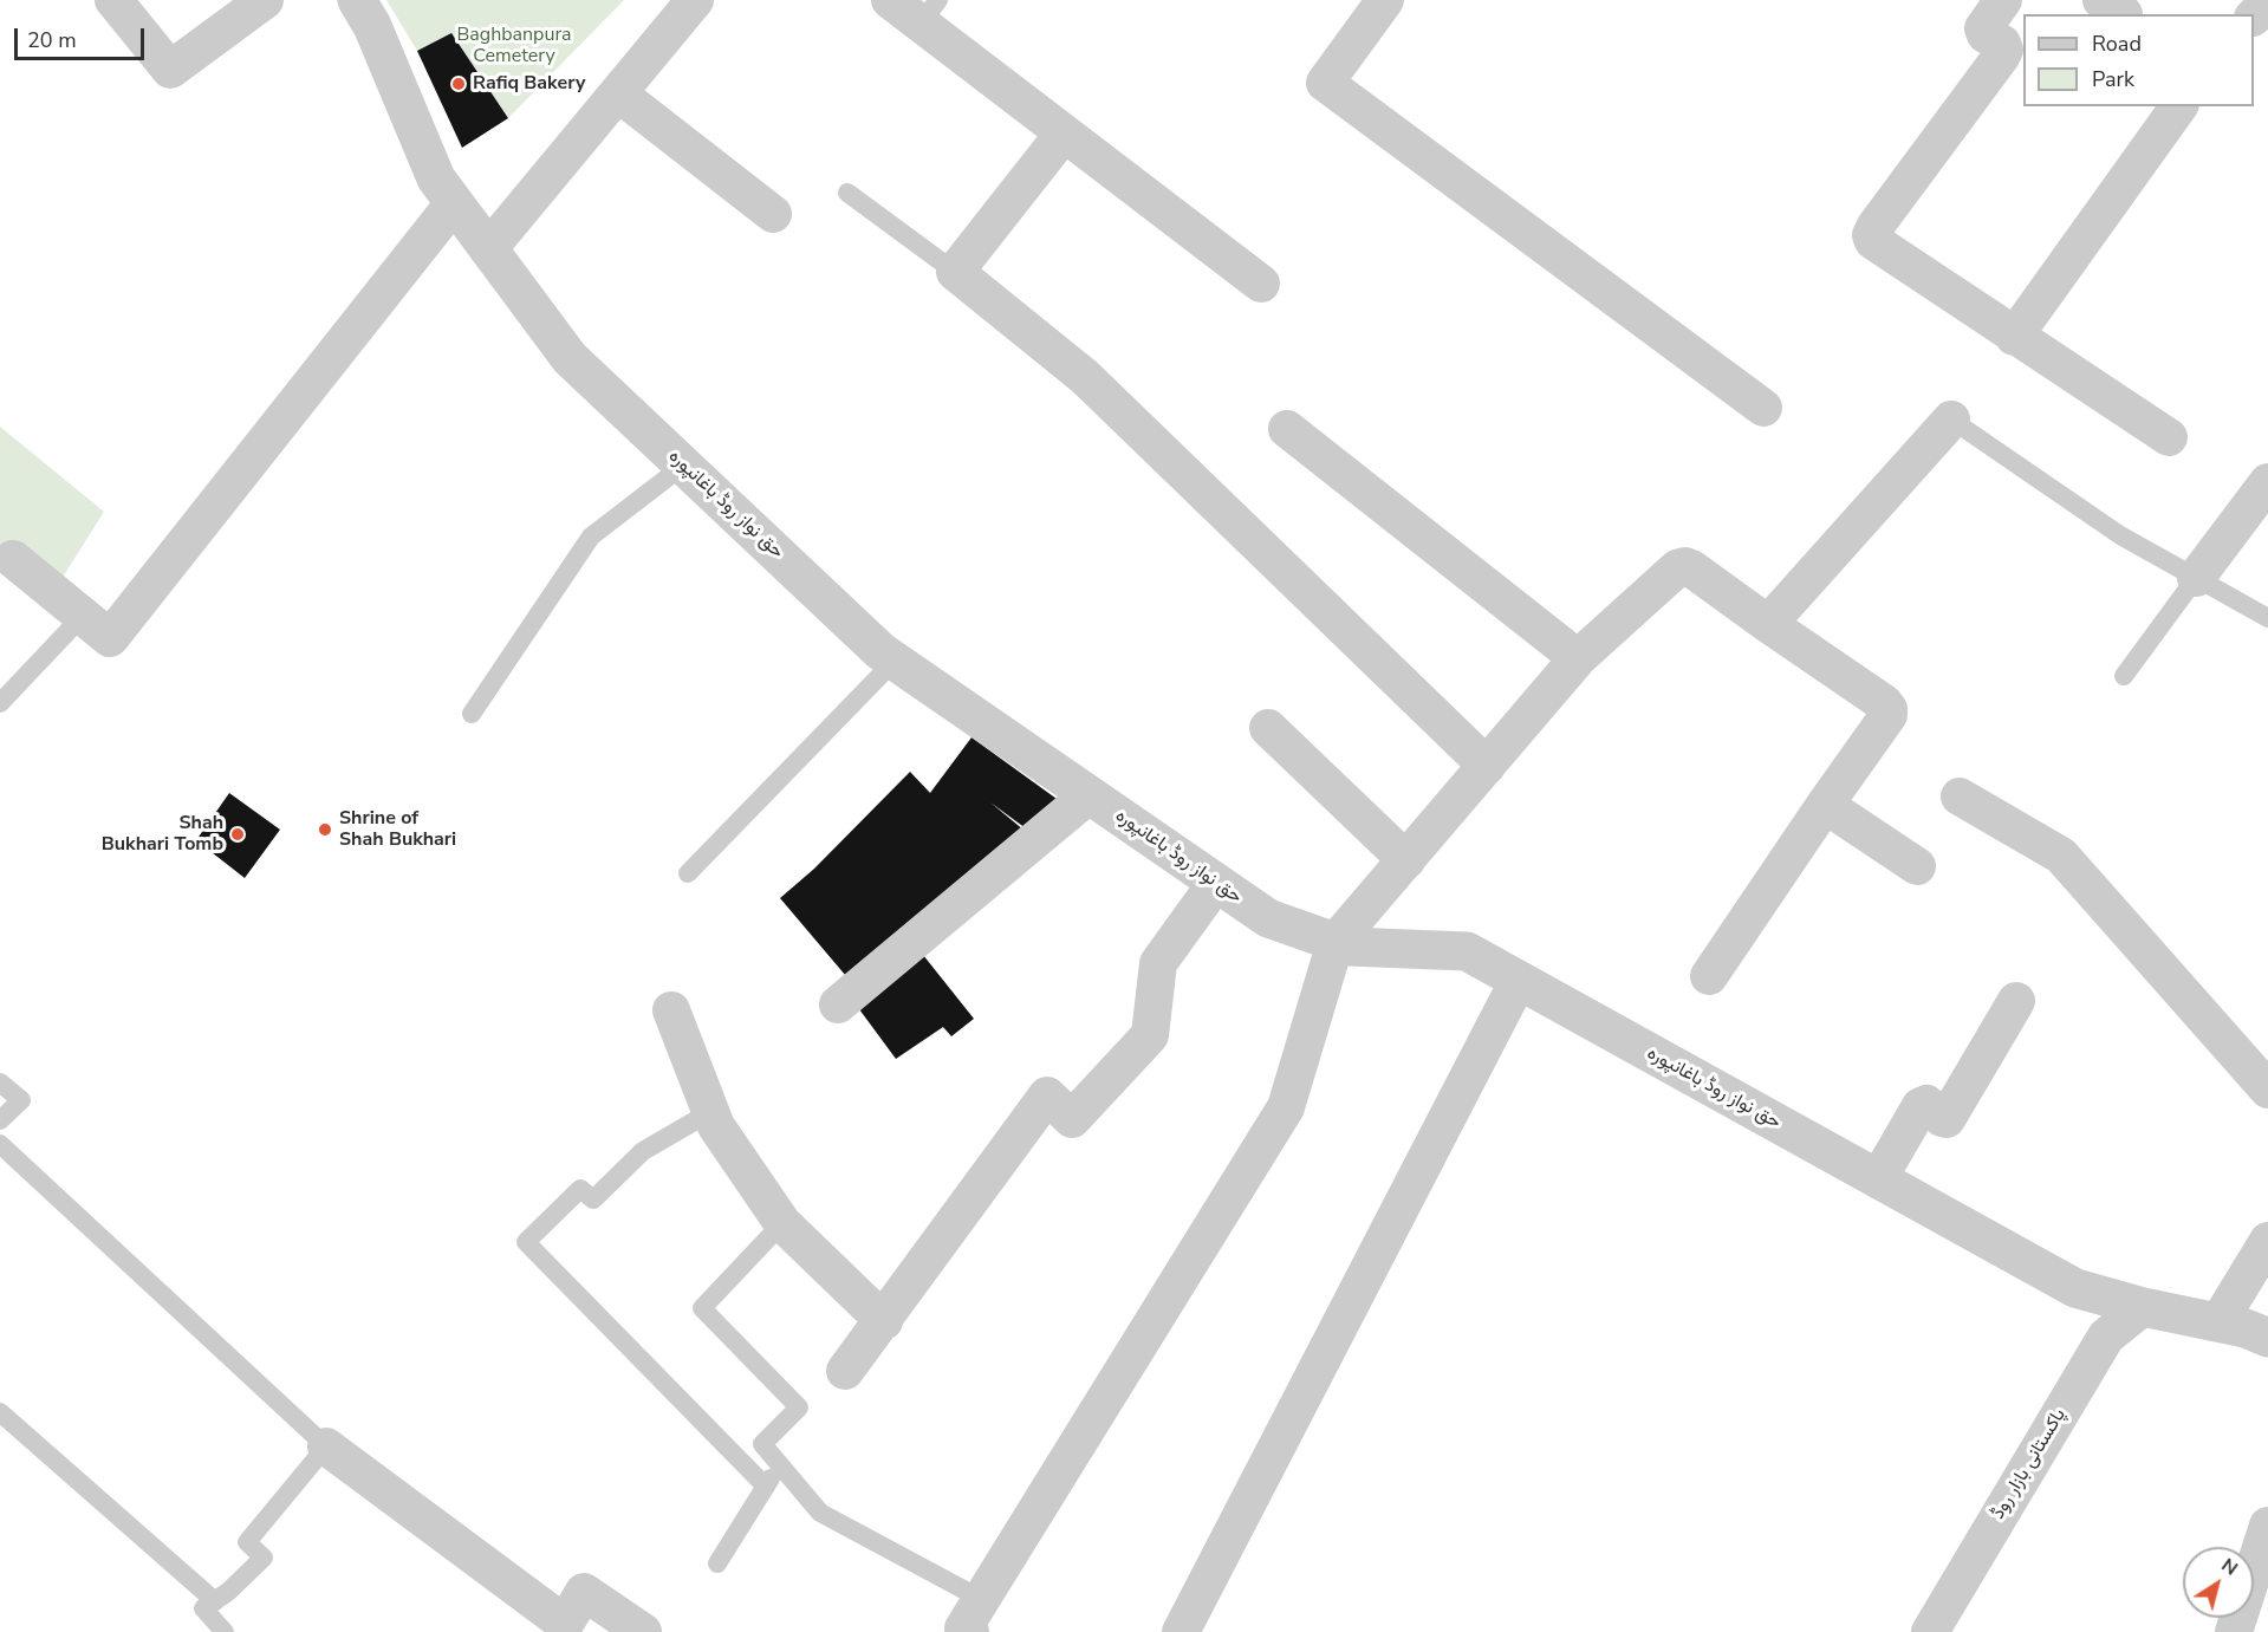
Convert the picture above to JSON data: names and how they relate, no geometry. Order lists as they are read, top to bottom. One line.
{"streets":{"street":["حق نواز روڈ باغانپورہ","پاکستانی بازار روڈ"]},"crossings":[["حق نواز روڈ باغانپورہ","پاکستانی بازار روڈ"]],"parks":["Baghbanpura Cemetery"],"places":["Rafiq Bakery","Shrine of Shah Bukhari","Shah Bukhari Tomb"],"legend":["Road","Park"],"scale_bar":"20 m","north":"top right"}
